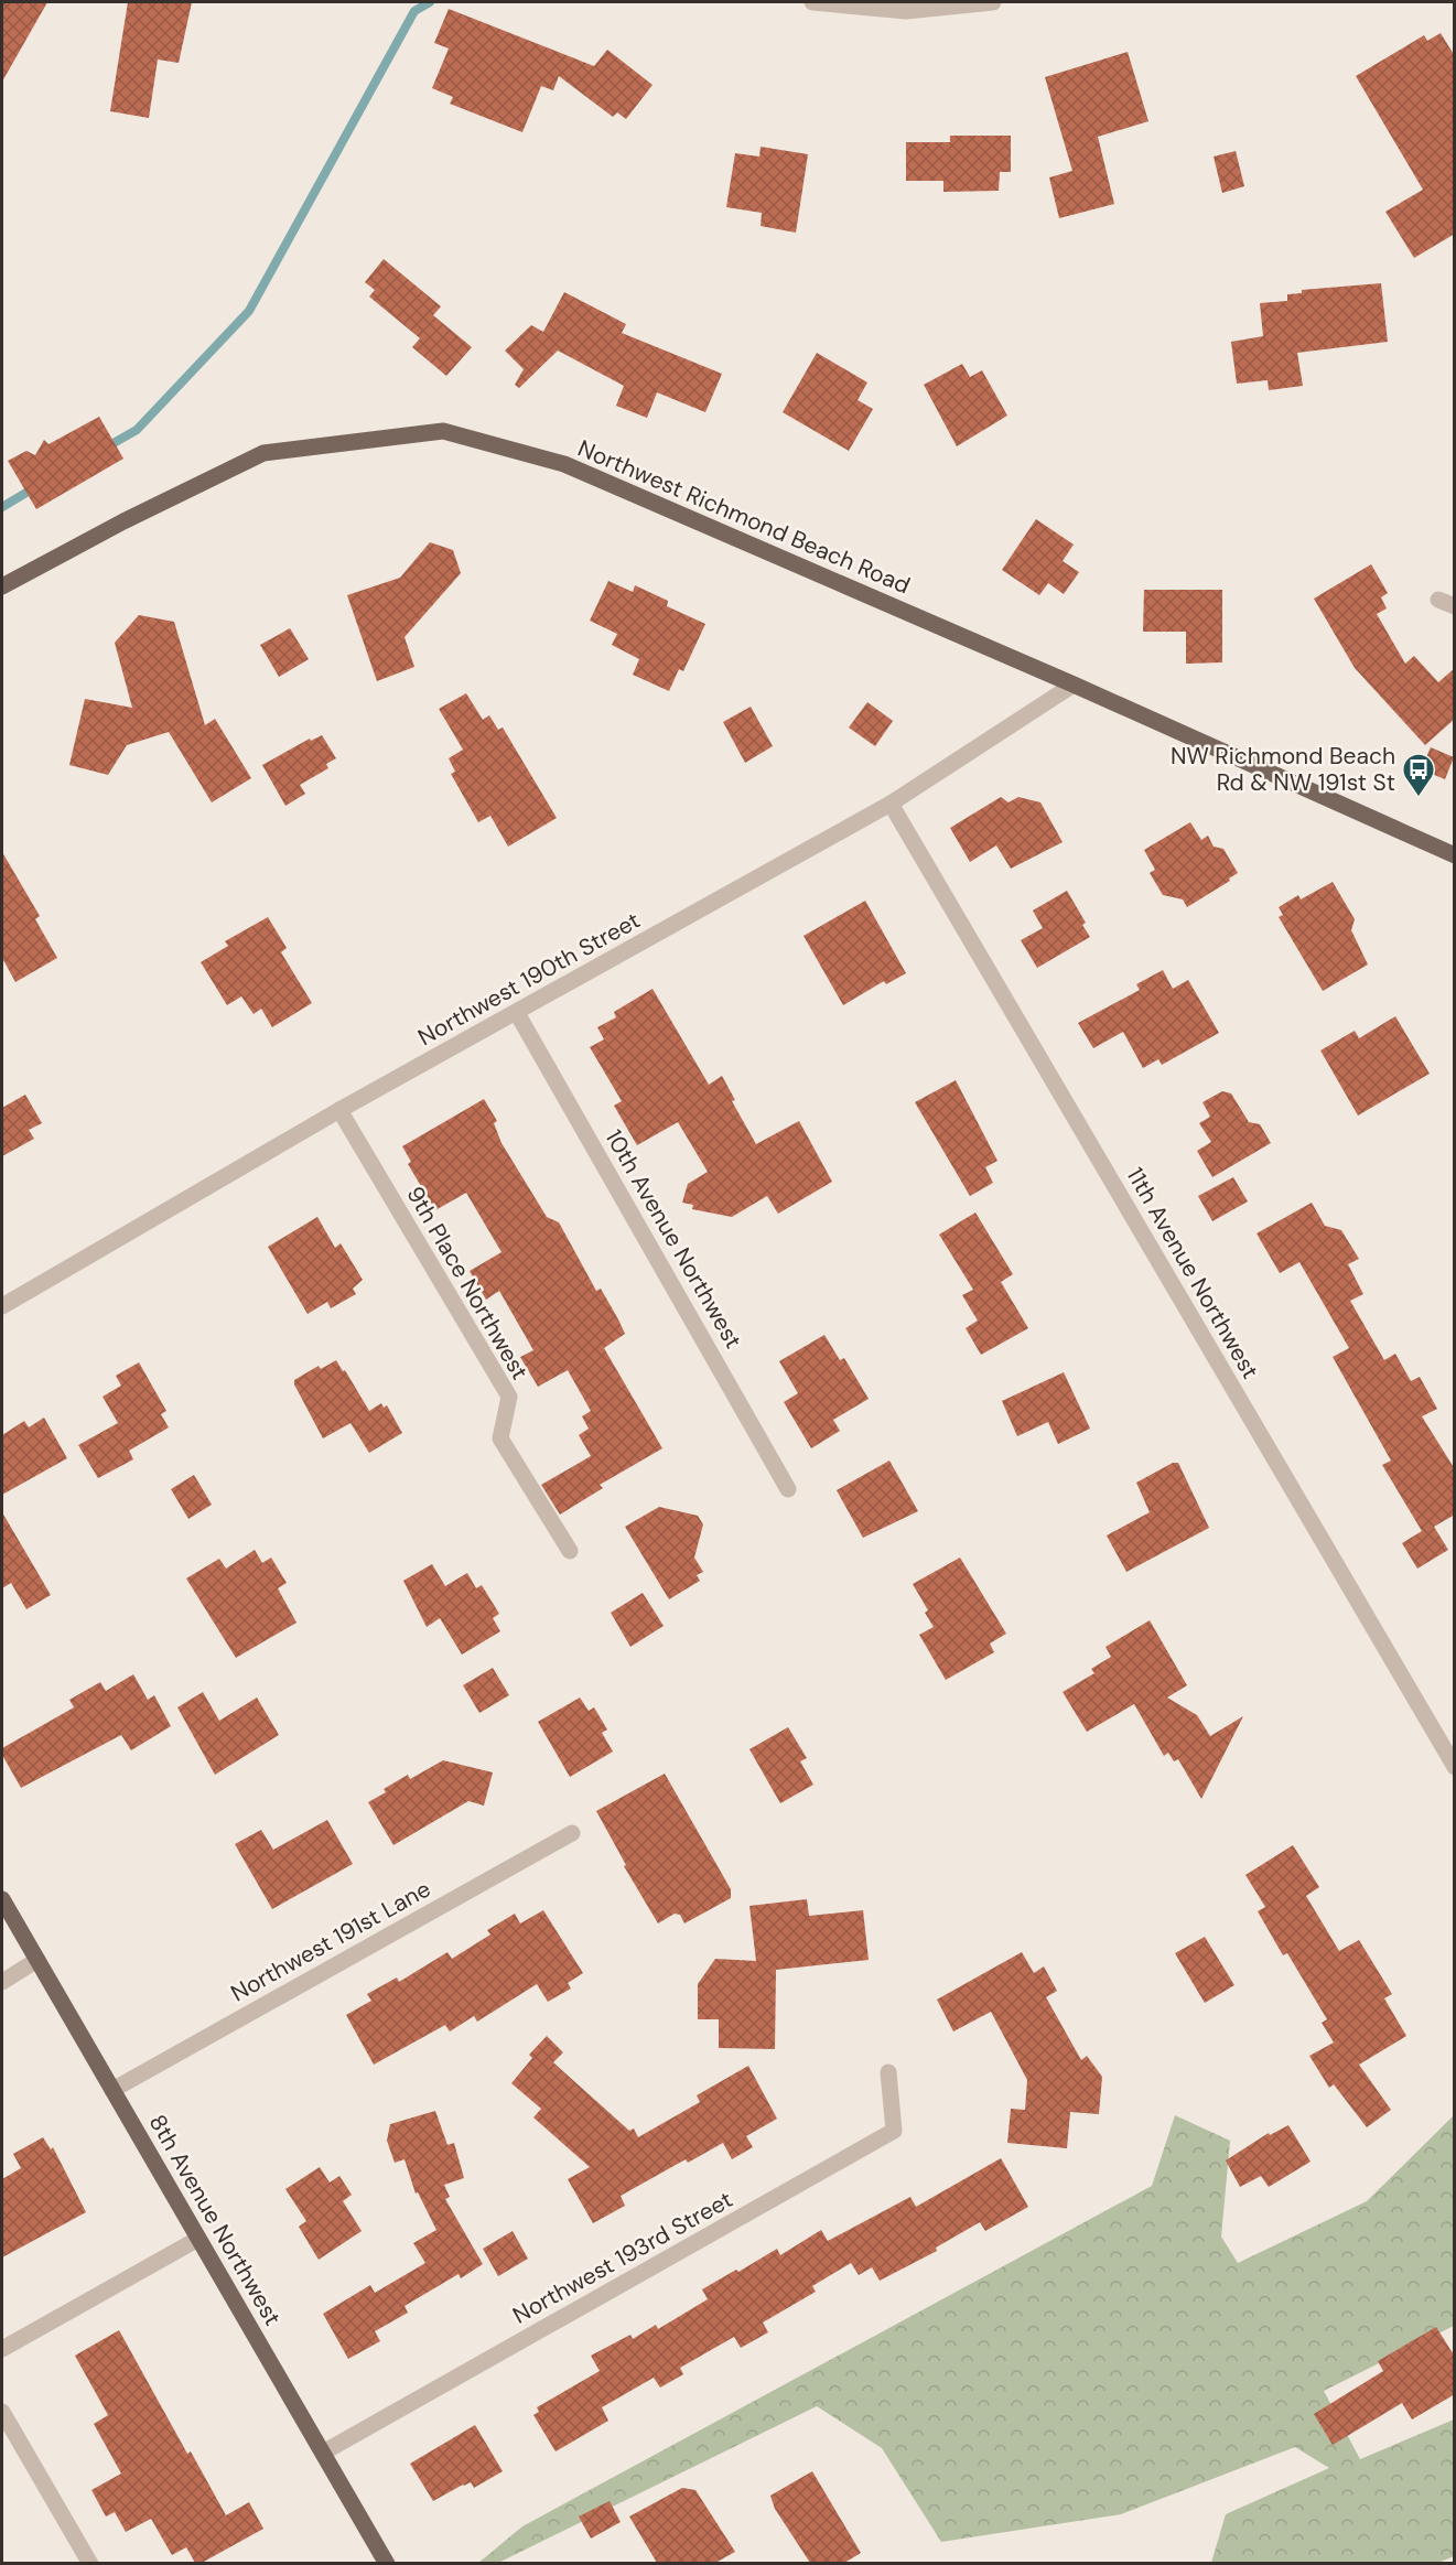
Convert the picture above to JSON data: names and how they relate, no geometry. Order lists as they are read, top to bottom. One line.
{"streets":{"main road":["Northwest Richmond Beach Road","8th Avenue Northwest"],"street":["Northwest 190th Street","10th Avenue Northwest","11th Avenue Northwest","9th Place Northwest","Northwest 191st Lane","Northwest 193rd Street"]},"crossings":[["Northwest Richmond Beach Road","Northwest 190th Street"],["Northwest 190th Street","10th Avenue Northwest"],["Northwest 190th Street","11th Avenue Northwest"],["Northwest 190th Street","9th Place Northwest"],["Northwest 191st Lane","8th Avenue Northwest"],["8th Avenue Northwest","Northwest 193rd Street"]],"places":{"bus stop":["NW Richmond Beach Rd & NW 191st St"]}}
